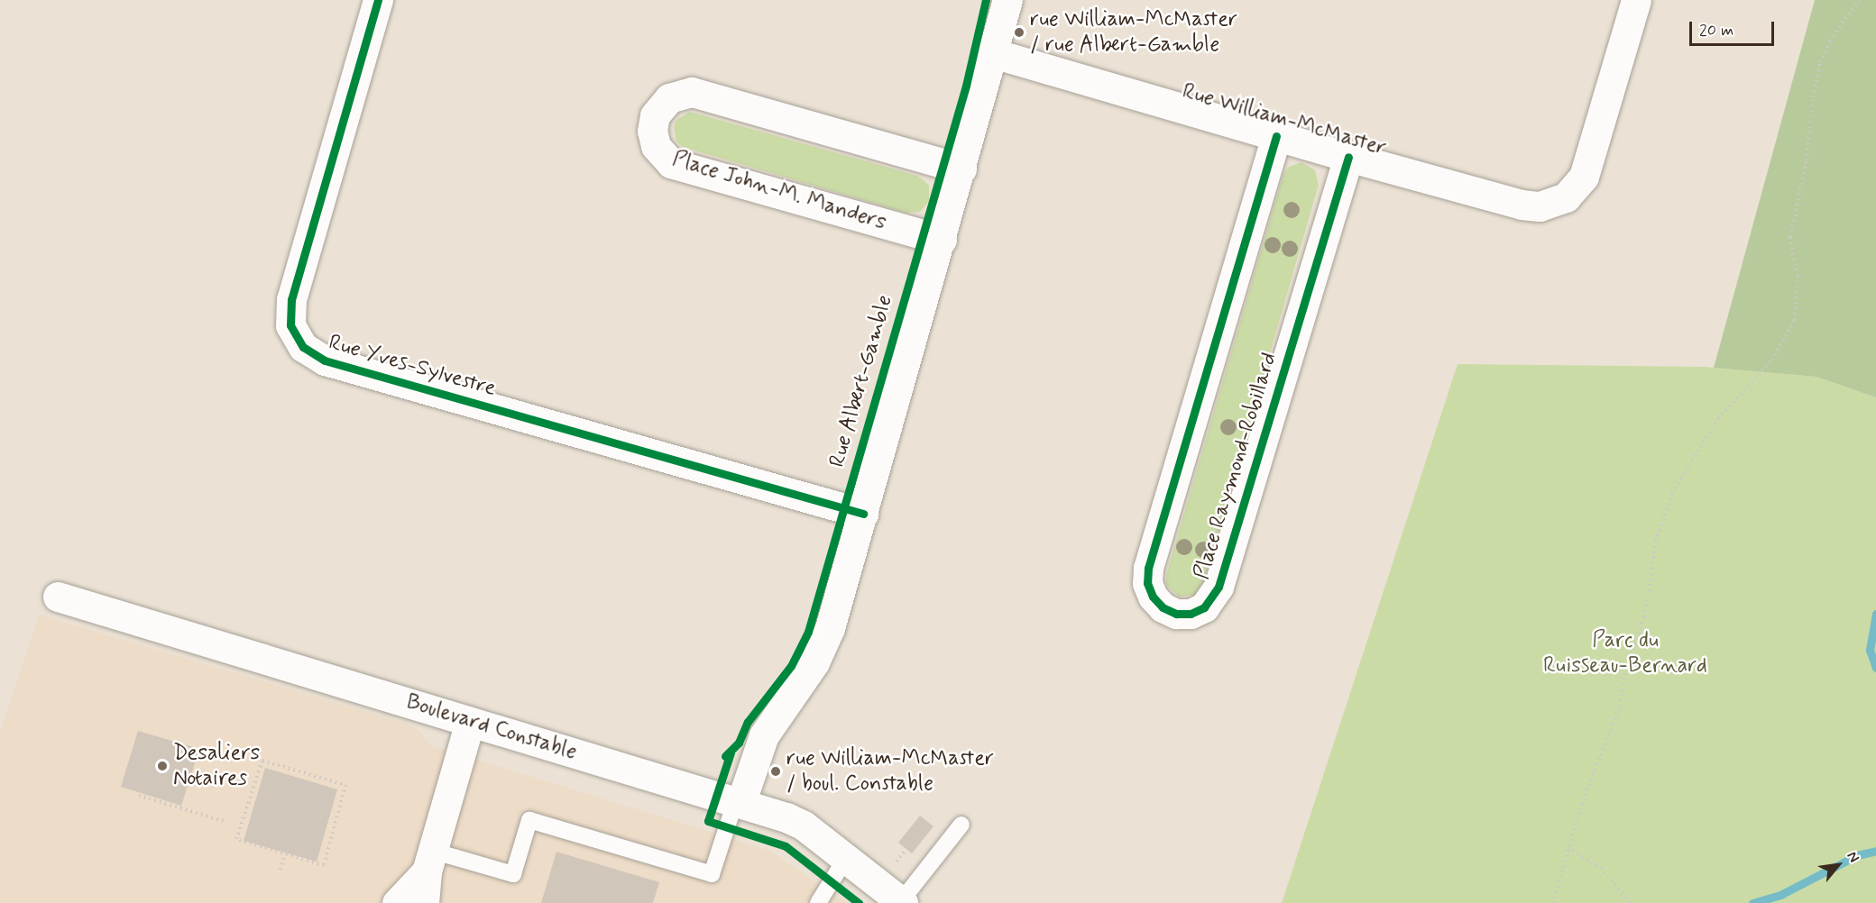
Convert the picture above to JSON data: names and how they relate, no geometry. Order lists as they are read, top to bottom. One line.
{"streets":{"street":["Rue William-McMaster","Place John-M. Manders","Rue Yves-Sylvestre","Rue Albert-Gamble","Place Raymond-Robillard","Boulevard Constable"]},"crossings":[["Rue William-McMaster","Rue Albert-Gamble"],["Rue William-McMaster","Place Raymond-Robillard"],["Place John-M. Manders","Rue Albert-Gamble"],["Rue Yves-Sylvestre","Rue Albert-Gamble"],["Rue Albert-Gamble","Boulevard Constable"]],"parks":["Parc du Ruisseau-Bernard"],"places":["rue William-McMaster / rue Albert-Gamble","Desaliers Notaires","rue William-McMaster / boul. Constable"],"scale_bar":"20 m","north":"top right"}
